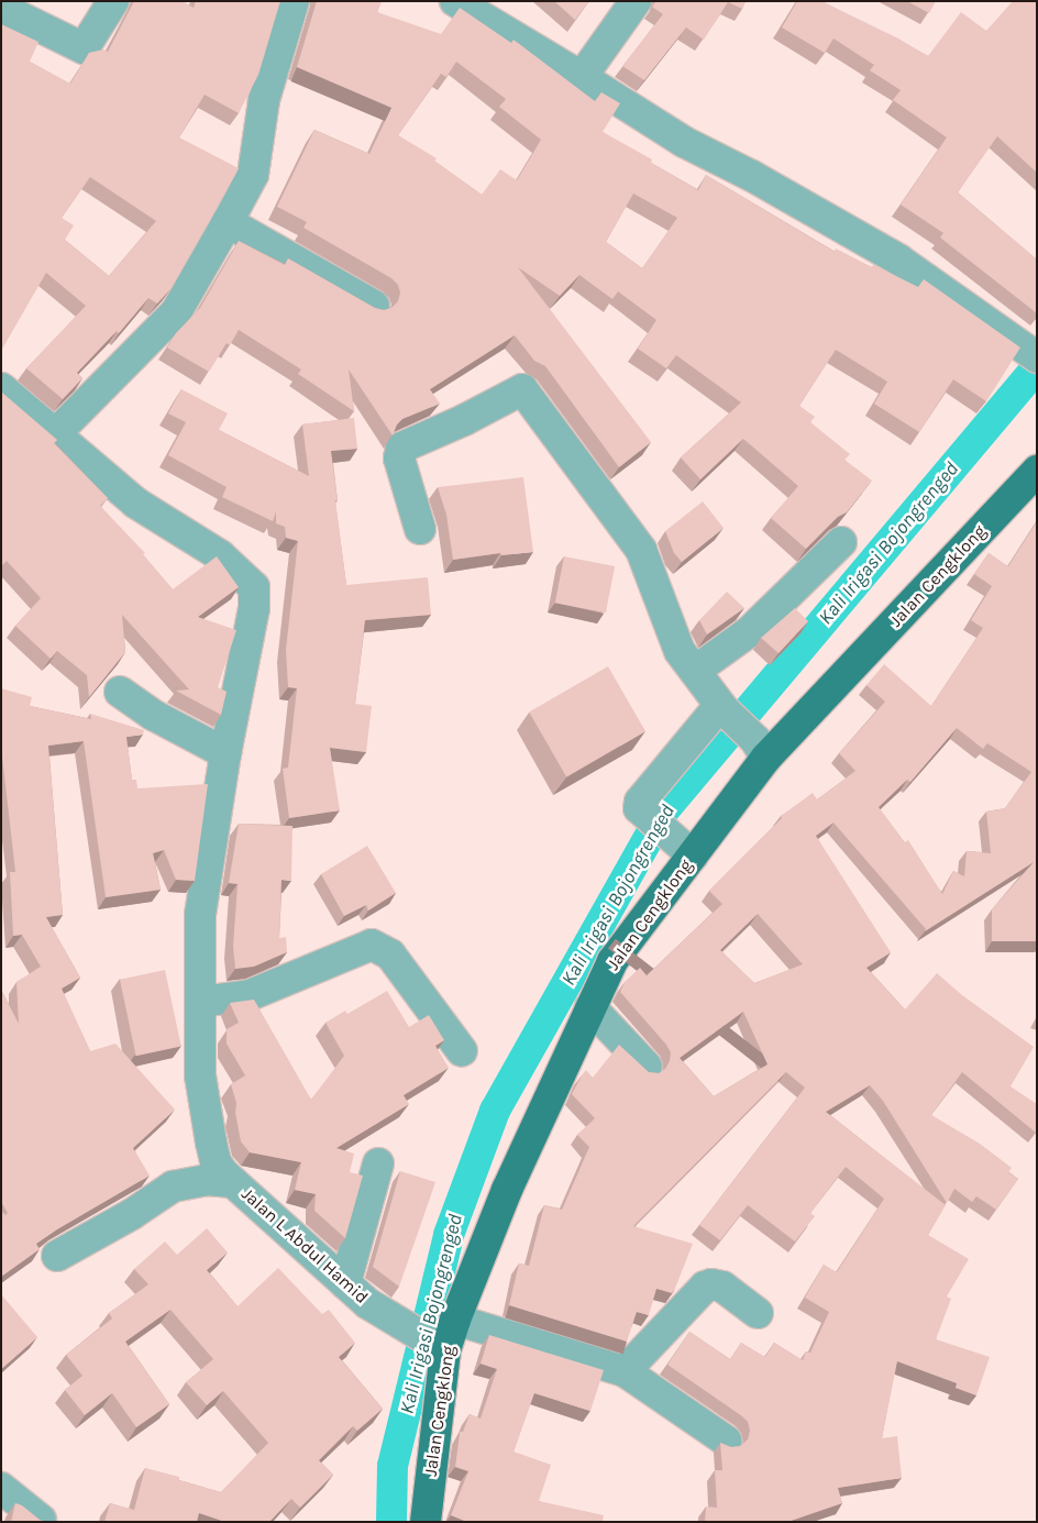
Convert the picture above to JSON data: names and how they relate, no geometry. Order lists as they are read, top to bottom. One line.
{"streets":{"main road":["Jalan Cengklong"],"street":["Jalan L Abdul Hamid"]},"crossings":[["Jalan Cengklong","Jalan L Abdul Hamid"]],"water":["Kali Irigasi Bojongrenged"]}
